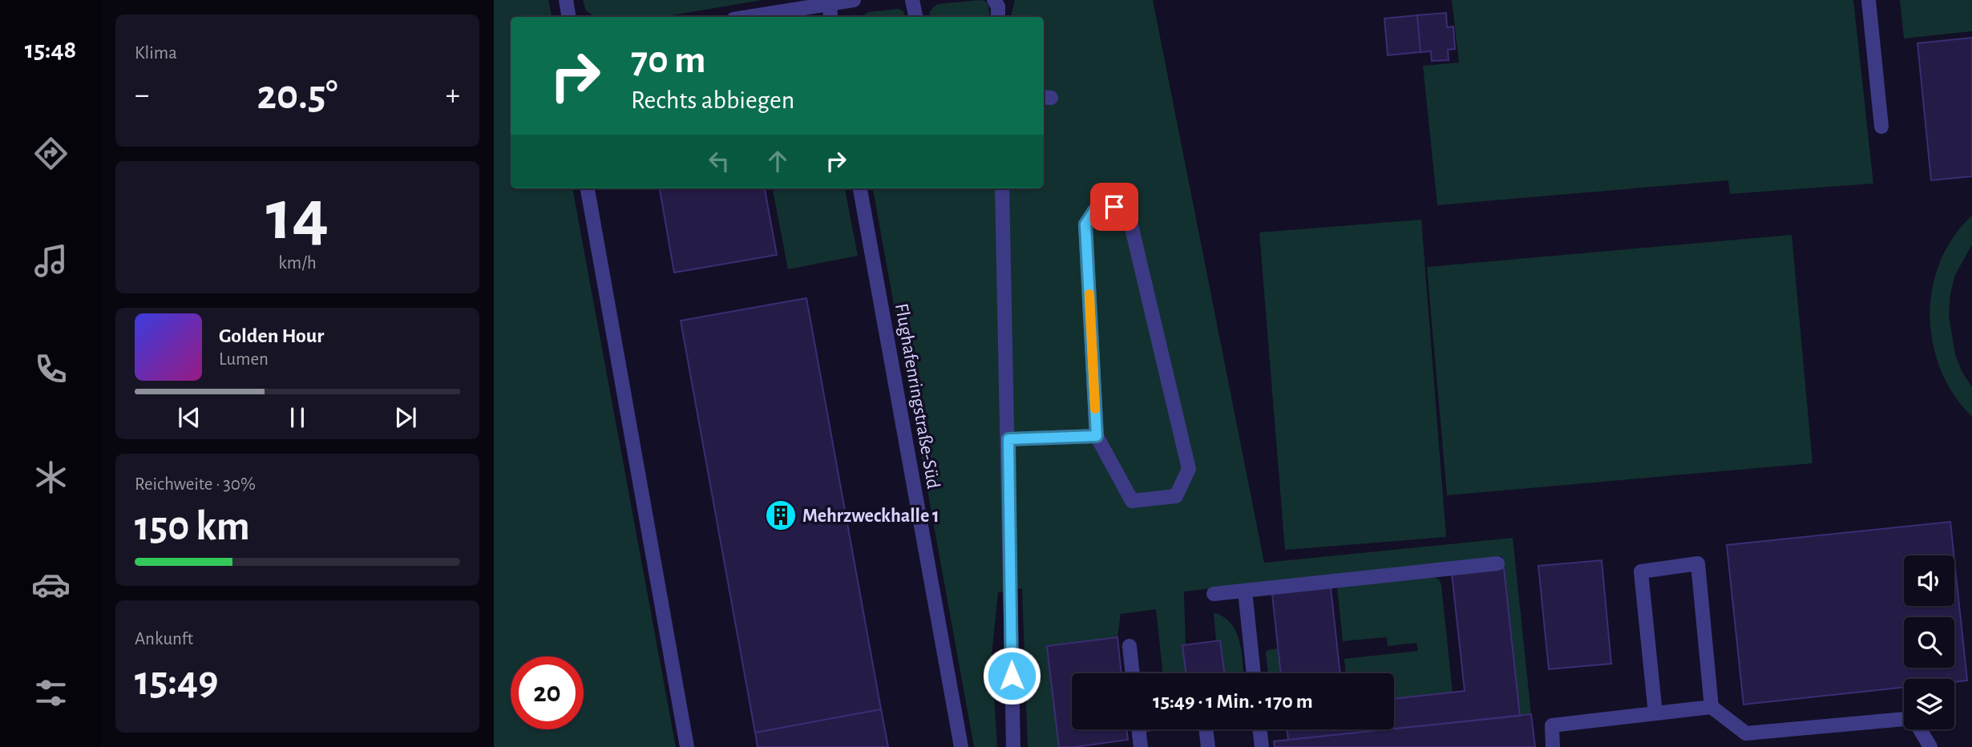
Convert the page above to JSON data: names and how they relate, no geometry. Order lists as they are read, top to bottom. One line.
{"streets":{"street":["Flughafenringstraße-Süd"]},"places":{"building":["Mehrzweckhalle 1"]},"page":{"tabs":"15:48","tile":["Klima",["14","km/h"],["Reichweite · 30%","150 km"],["Ankunft","15:49"]],"turn":["70 m","Rechts abbiegen"],"heat":["−","20.5°","+"],"song":["Golden Hour","Lumen"],"limit":"20","trip":"15:49 · 1 Min. · 170 m"}}
